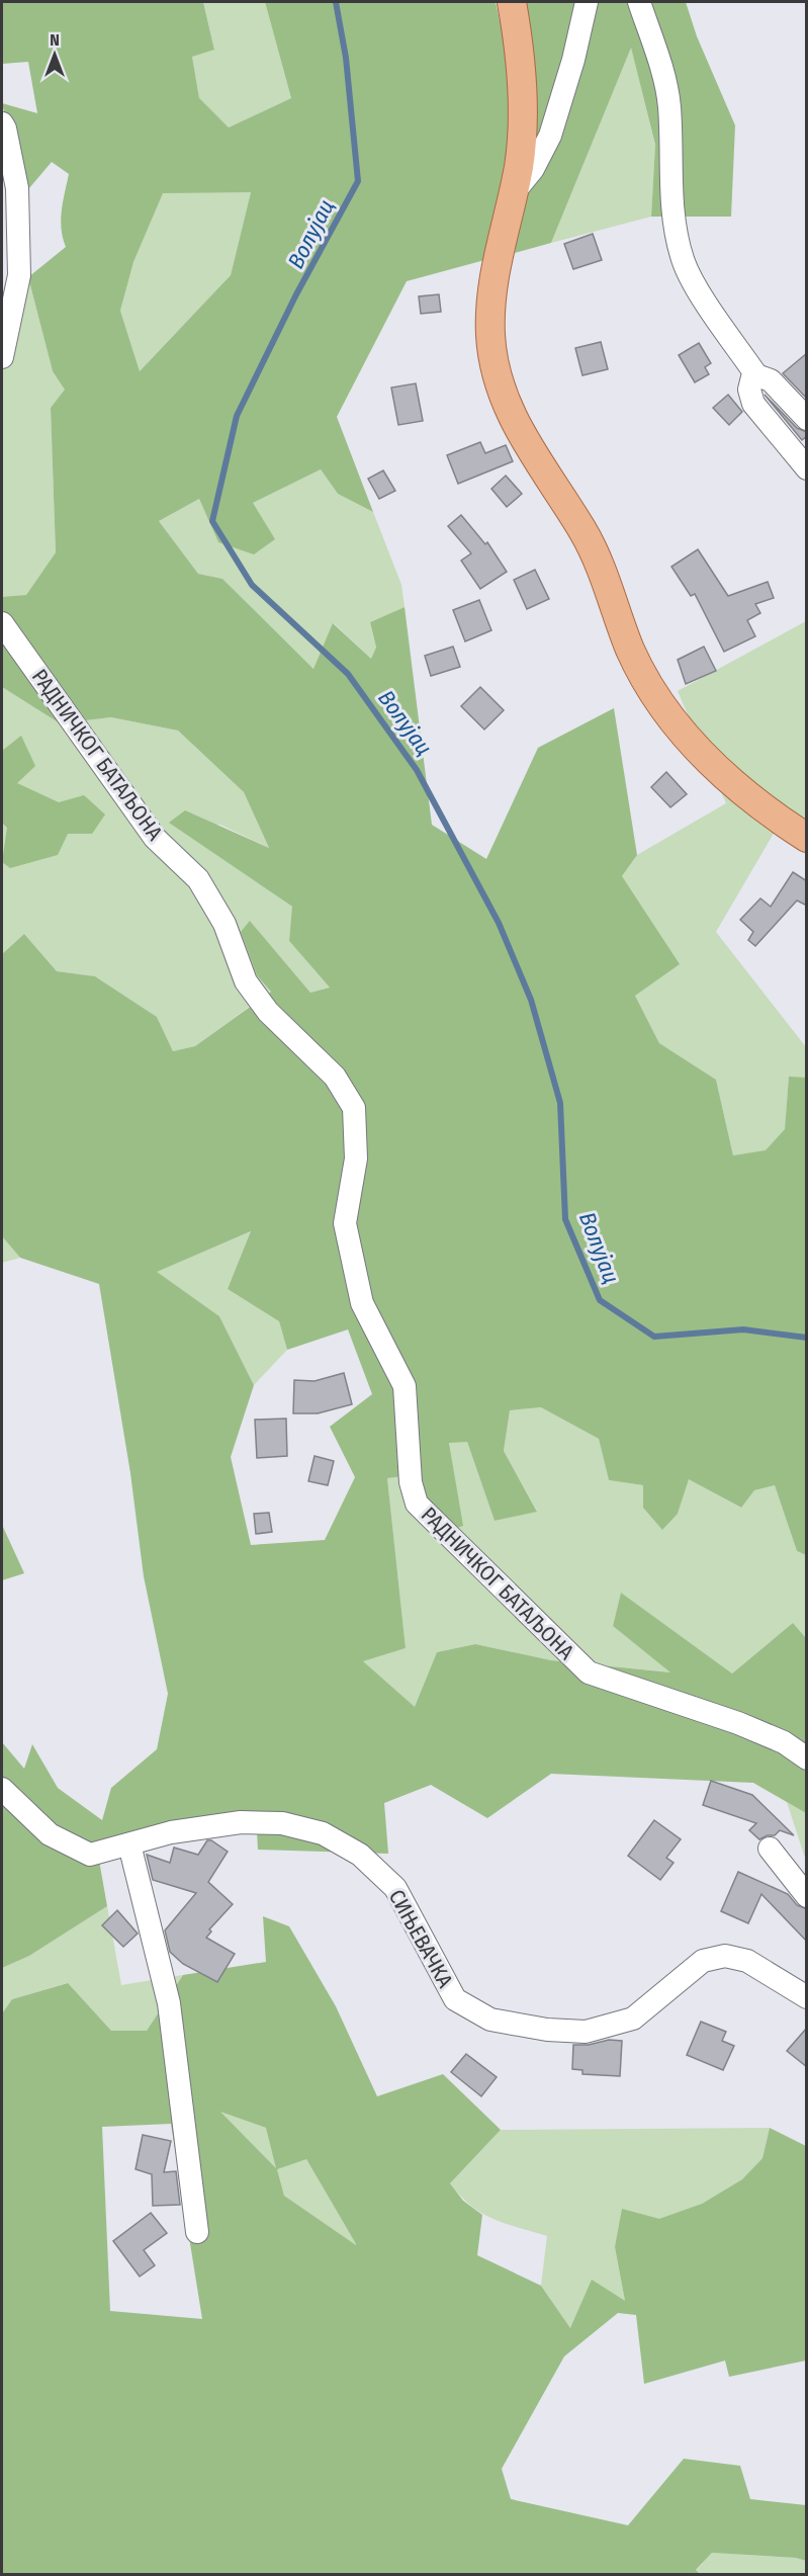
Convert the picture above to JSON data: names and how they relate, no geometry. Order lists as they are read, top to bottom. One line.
{"streets":{"street":["РАДНИЧКОГ БАТАЉОНА","СИЊЕВАЧКА"]},"water":["Волујац"],"north":"top"}
